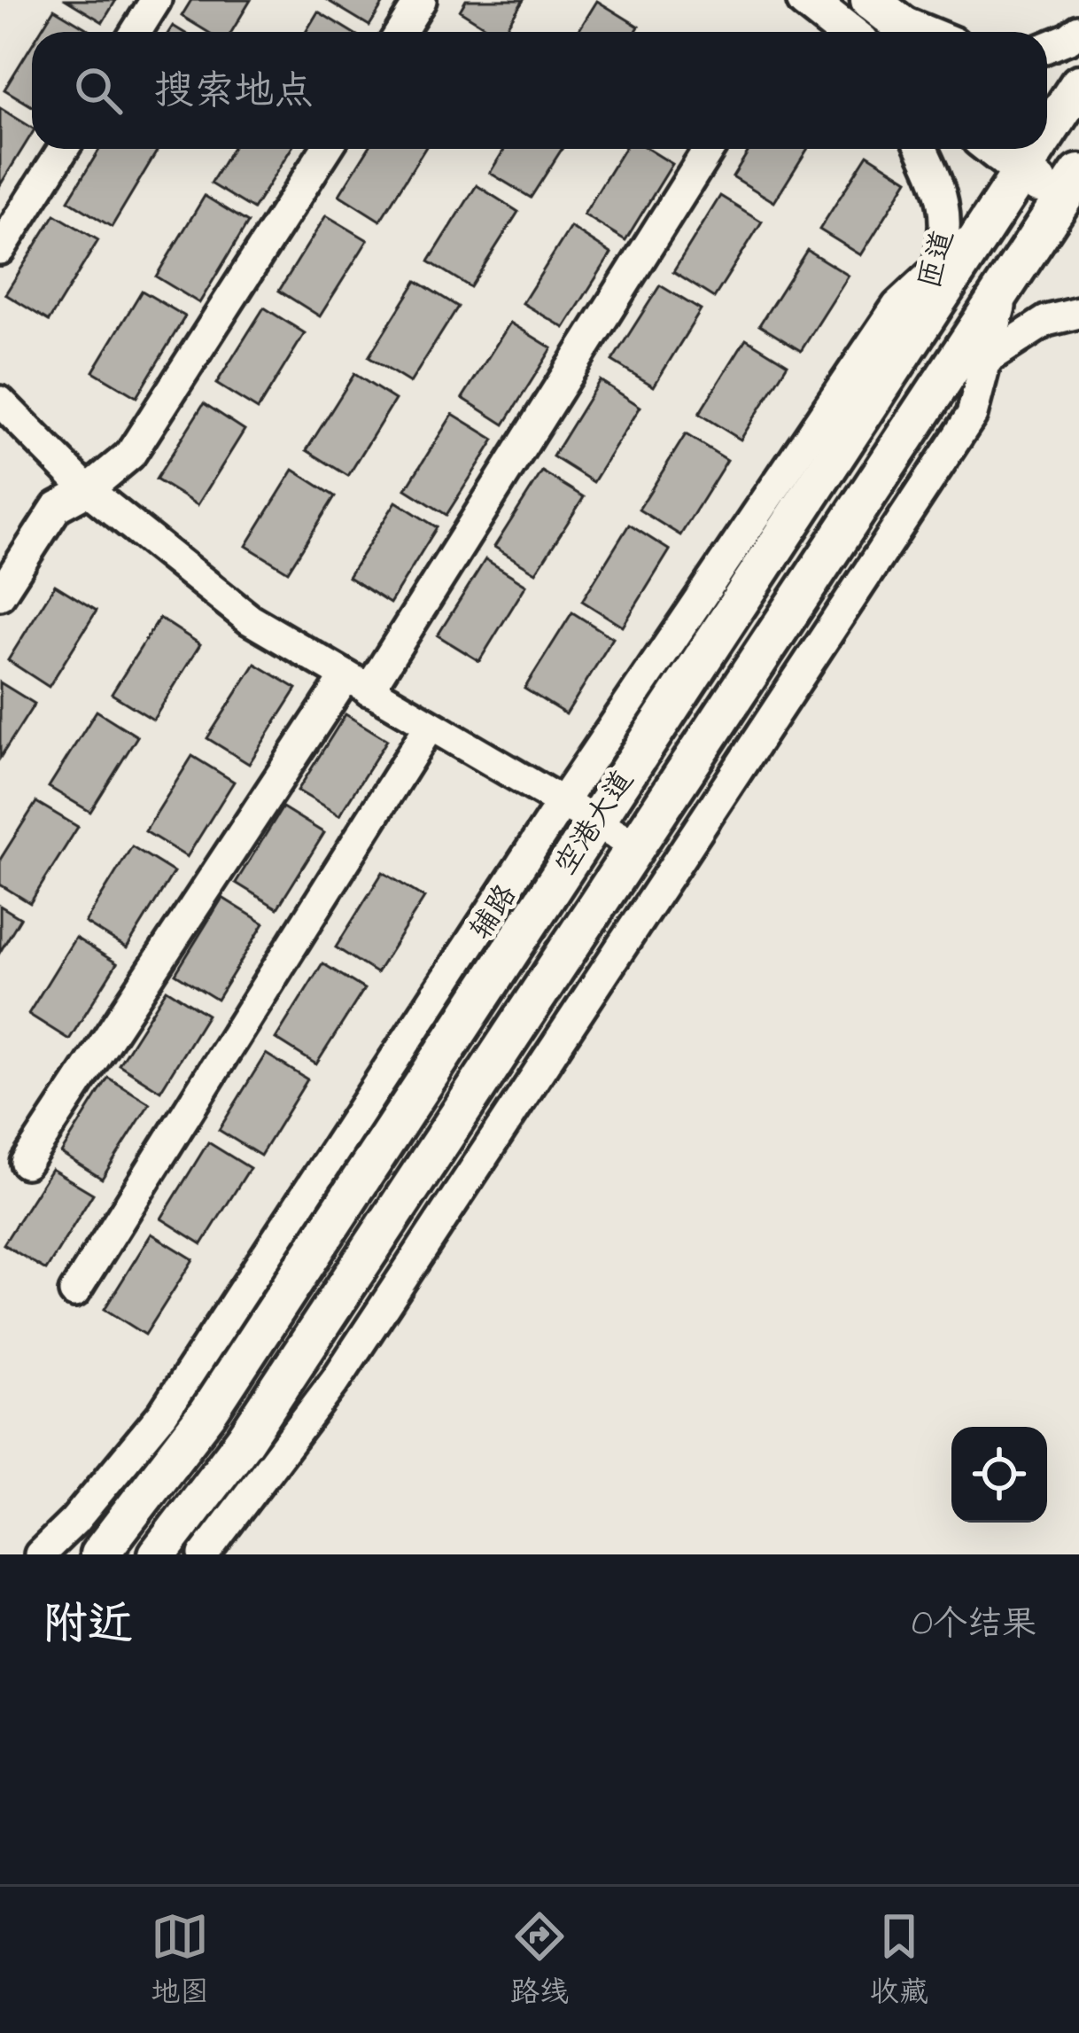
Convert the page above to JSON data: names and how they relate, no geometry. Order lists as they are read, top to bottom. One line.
{"streets":{"main road":["空港大道"],"street":["匝道","辅路"]},"crossings":[["匝道","空港大道"],["匝道","辅路"],["空港大道","辅路"]],"page":{"search":"搜索地点","heading":["附近","0个结果"],"nav":["地图","路线","收藏"]}}
